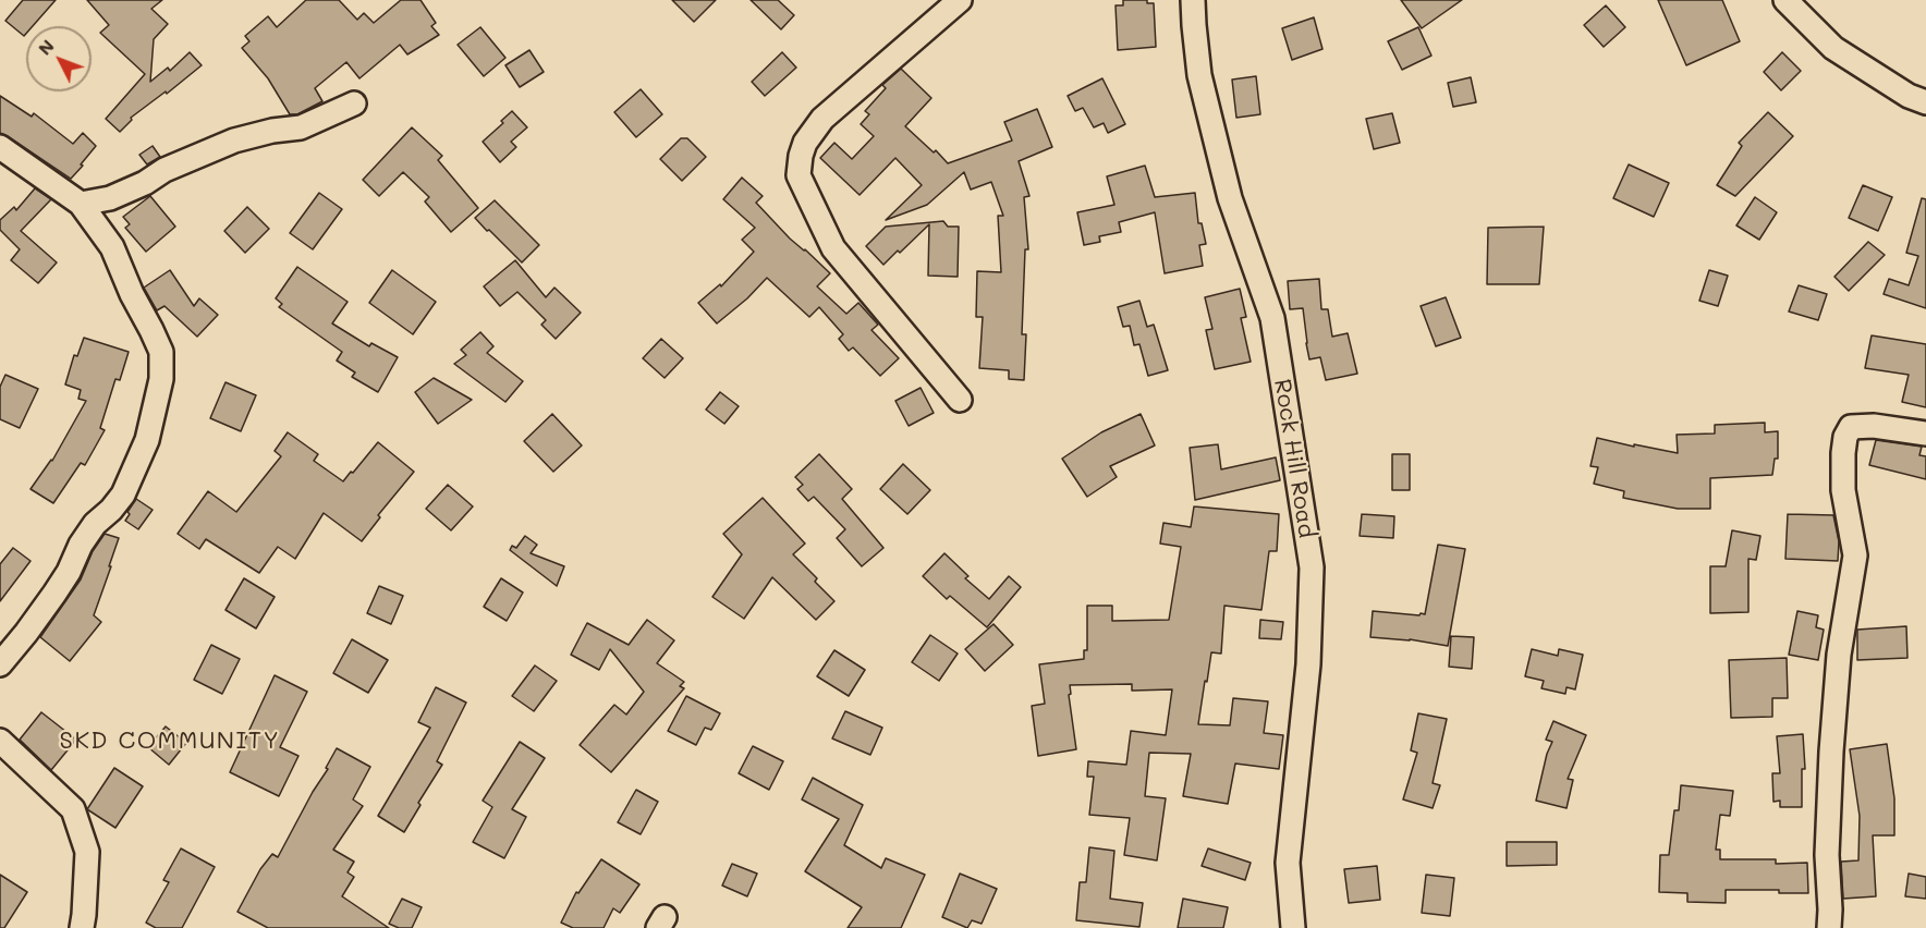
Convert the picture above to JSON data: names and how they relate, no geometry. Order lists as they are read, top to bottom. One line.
{"streets":{"street":["Rock Hill Road"]},"districts":["SKD COMMUNITY"],"north":"top left"}
